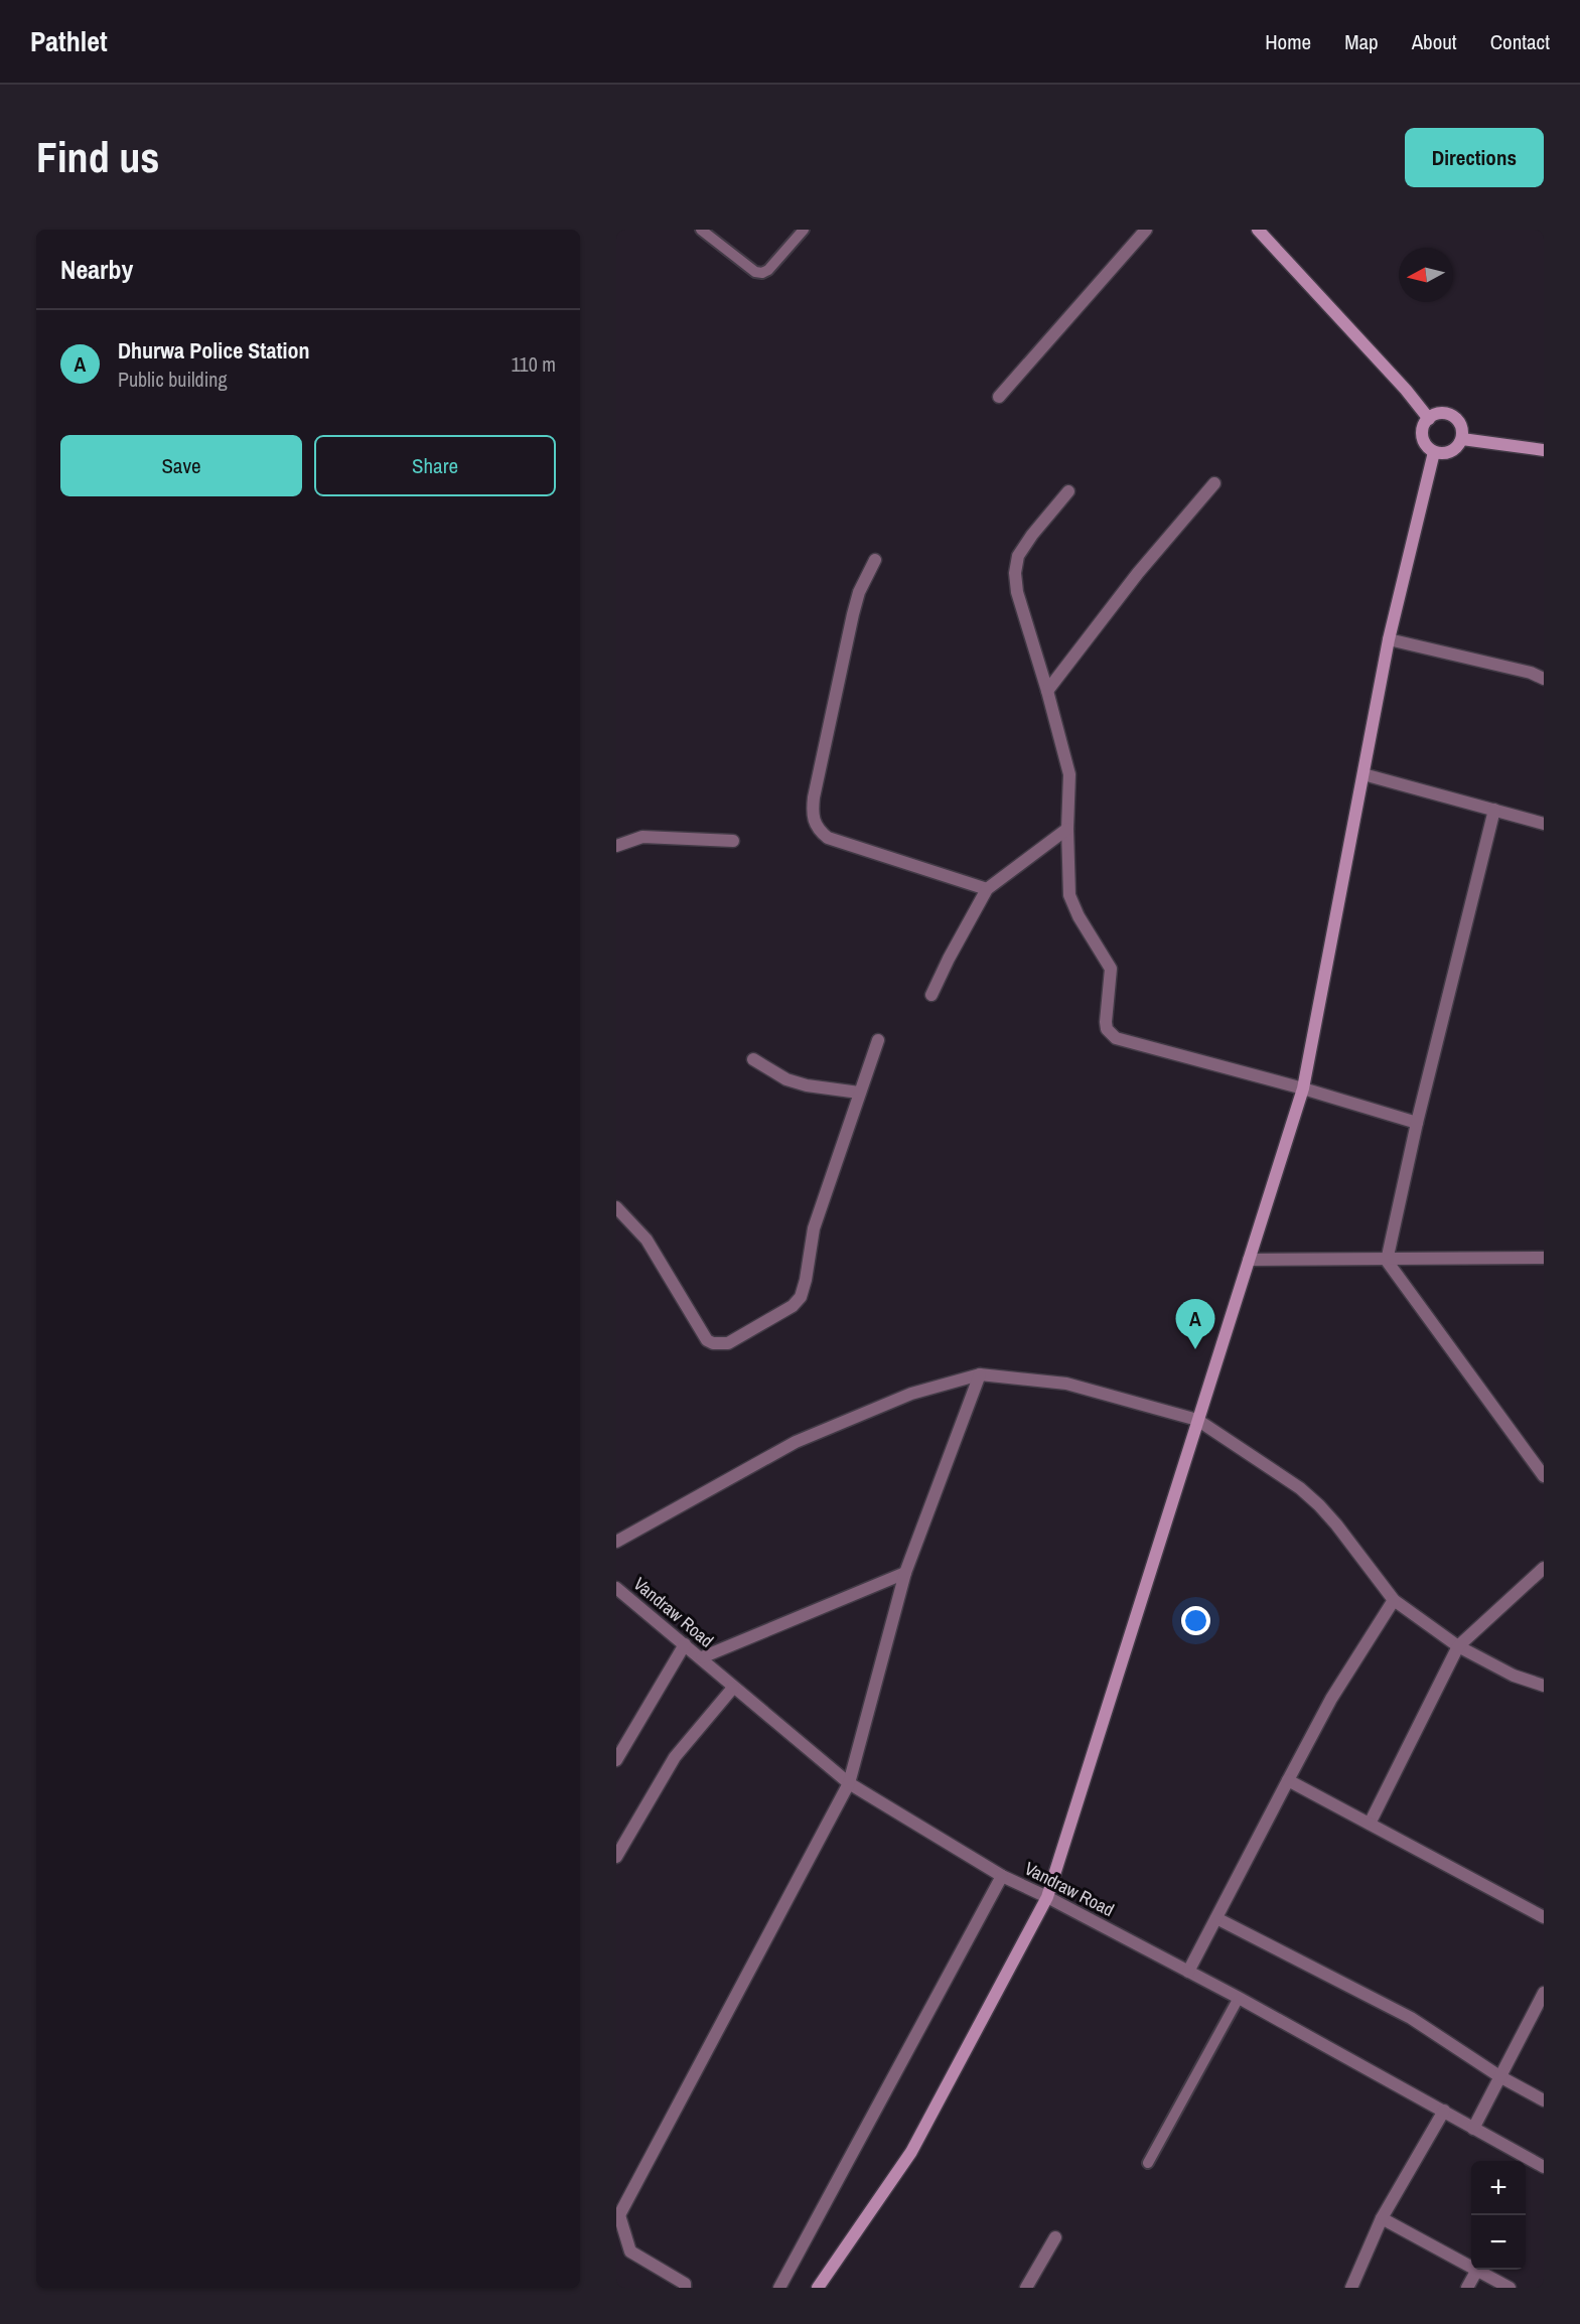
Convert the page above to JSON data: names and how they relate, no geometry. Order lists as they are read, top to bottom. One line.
{"streets":{"street":["Vandraw Road"]},"north":"left","page":{"header":"Pathlet","nav":["Home","Map","About","Contact"],"buttons":["Directions",["Save","Share"]],"title":"Find us","heading":"Nearby","list":[{"mark":"A","name":"Dhurwa Police Station","note":"Public building","value":"110 m"}],"pins":"A","map_buttons":["+","−"]}}
